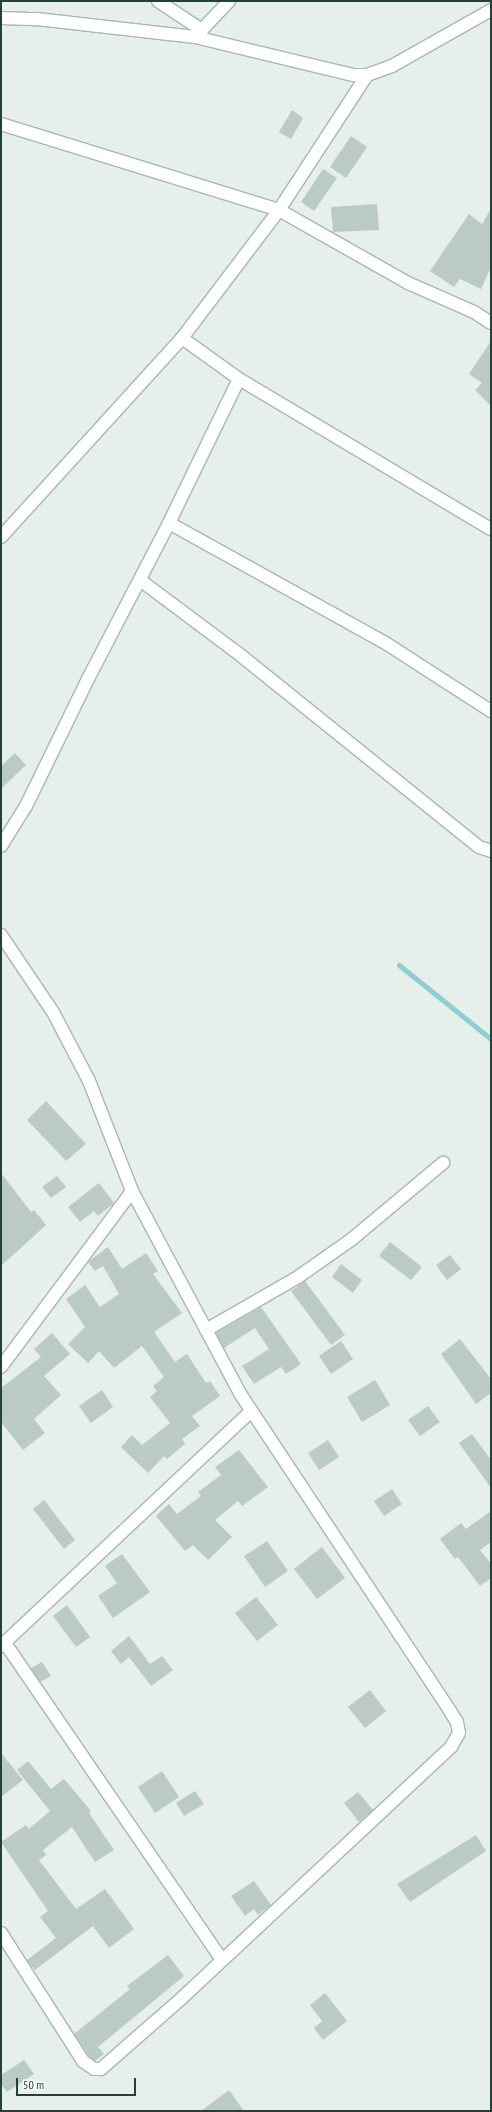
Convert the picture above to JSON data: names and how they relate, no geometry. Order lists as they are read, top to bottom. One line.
{"scale_bar":"50 m"}
